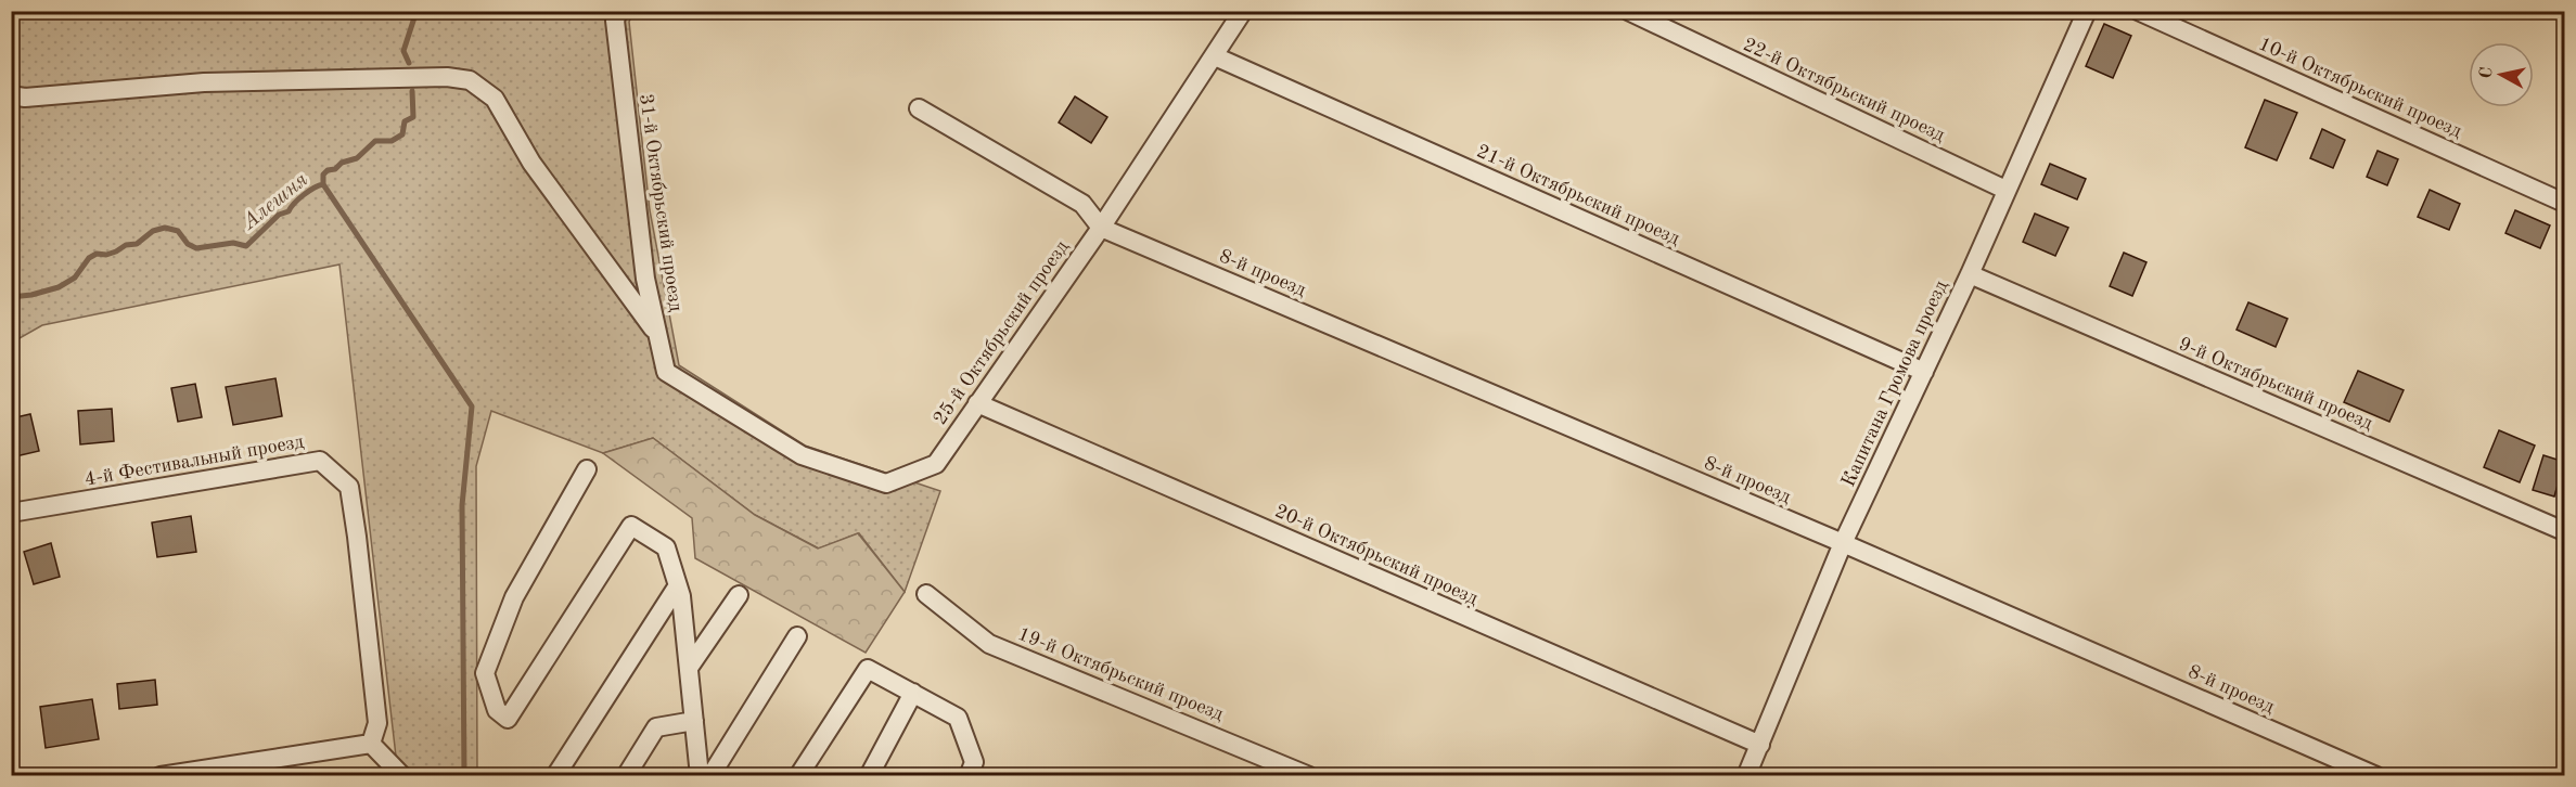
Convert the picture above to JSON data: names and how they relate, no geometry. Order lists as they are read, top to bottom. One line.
{"streets":{"street":["10-й Октябрьский проезд","22-й Октябрьский проезд","21-й Октябрьский проезд","31-й Октябрьский проезд","8-й проезд","25-й Октябрьский проезд","Капитана Громова проезд","9-й Октябрьский проезд","4-й Фестивальный проезд","20-й Октябрьский проезд","19-й Октябрьский проезд"]},"crossings":[["22-й Октябрьский проезд","Капитана Громова проезд"],["21-й Октябрьский проезд","25-й Октябрьский проезд"],["21-й Октябрьский проезд","Капитана Громова проезд"],["31-й Октябрьский проезд","25-й Октябрьский проезд"],["8-й проезд","25-й Октябрьский проезд"],["8-й проезд","Капитана Громова проезд"],["25-й Октябрьский проезд","20-й Октябрьский проезд"],["Капитана Громова проезд","9-й Октябрьский проезд"],["Капитана Громова проезд","20-й Октябрьский проезд"]],"water":["Алешня"],"north":"left"}
